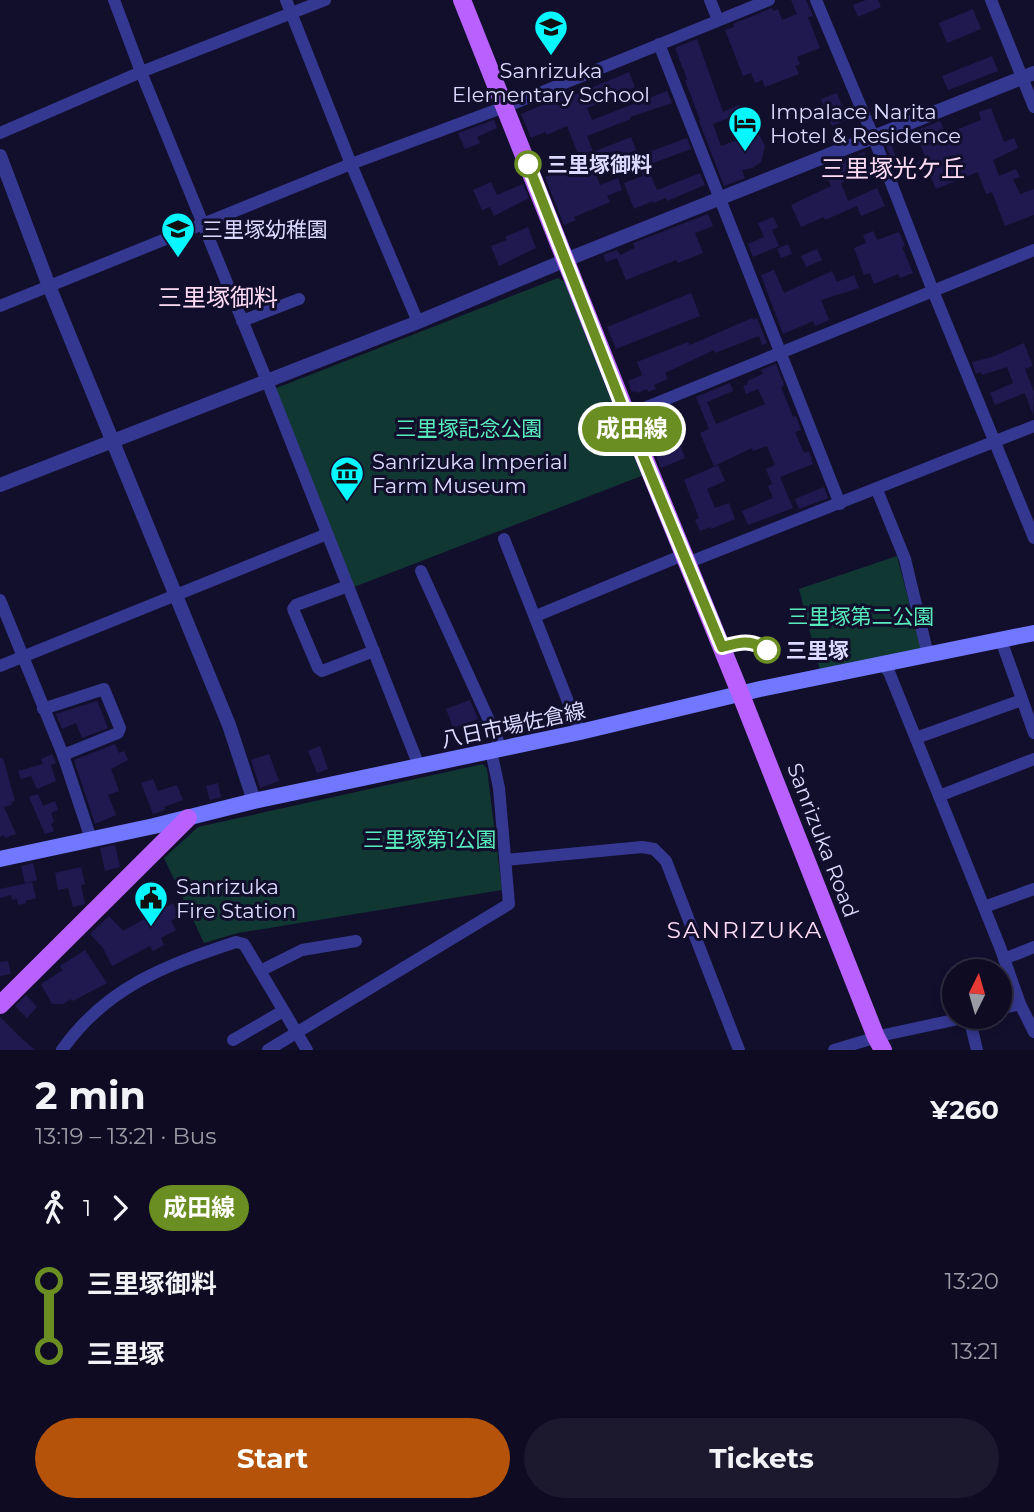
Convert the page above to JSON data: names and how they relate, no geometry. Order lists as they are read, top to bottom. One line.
{"streets":{"main road":["八日市場佐倉線","Sanrizuka Road"]},"crossings":[["八日市場佐倉線","Sanrizuka Road"]],"districts":["三里塚光ケ丘","三里塚御料","SANRIZUKA"],"parks":["三里塚記念公園","三里塚第二公園","三里塚第1公園"],"places":{"school or university":["Sanrizuka Elementary School","三里塚幼稚園"],"hotel":["Impalace Narita Hotel & Residence"],"other":["三里塚御料","三里塚"],"museum":["Sanrizuka Imperial Farm Museum"],"public building":["Sanrizuka Fire Station"]},"lines":["bus line 成田線"],"north":"top","page":{"on_map":"成田線","heading":["2 min","13:19 – 13:21 · Bus","¥260"],"legs":["1","成田線"],"list":[{"name":"三里塚御料","value":"13:20"},{"name":"三里塚","value":"13:21"}],"buttons":["Start","Tickets"]}}
